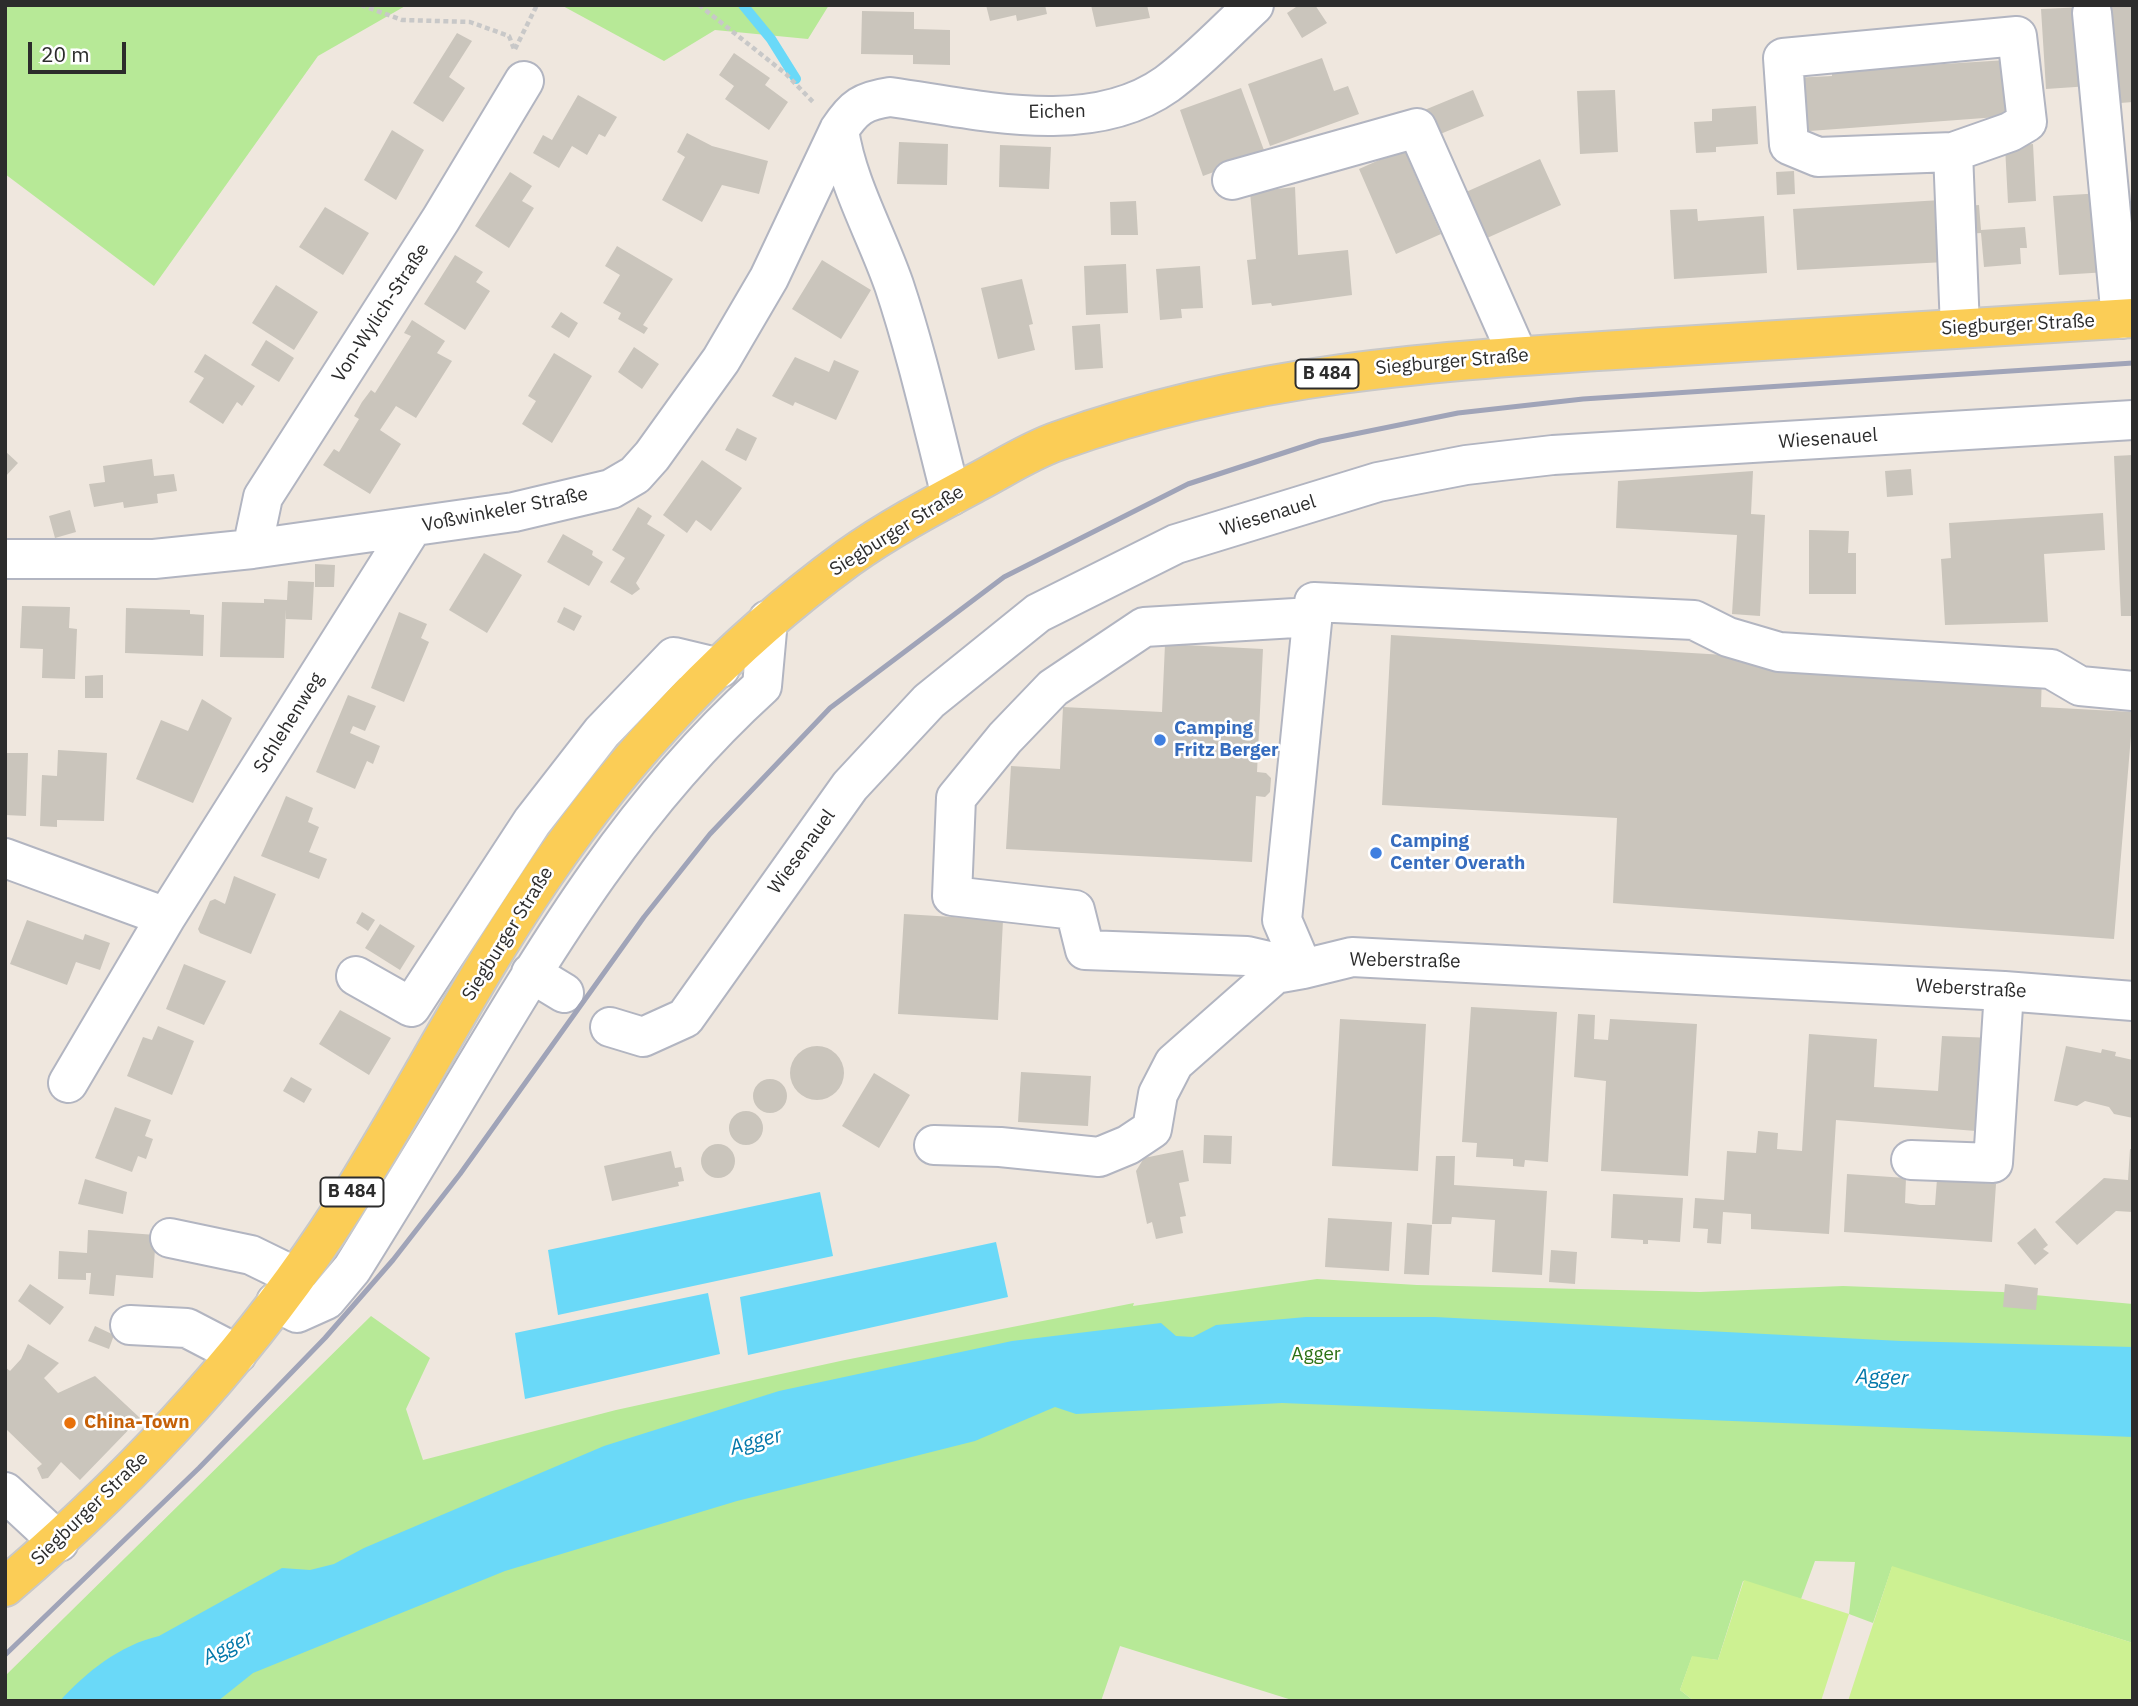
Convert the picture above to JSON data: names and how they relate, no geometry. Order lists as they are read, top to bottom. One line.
{"streets":{"main road":["Siegburger Straße","B 484"],"street":["Eichen","Von-Wylich-Straße","Wiesenauel","Voßwinkeler Straße","Schlehenweg","Weberstraße"]},"crossings":[["Eichen","Voßwinkeler Straße"],["Von-Wylich-Straße","Voßwinkeler Straße"],["Voßwinkeler Straße","Schlehenweg"]],"water":["Agger"],"parks":["Agger"],"places":["Camping Fritz Berger","Camping Center Overath","China-Town"],"scale_bar":"20 m"}
